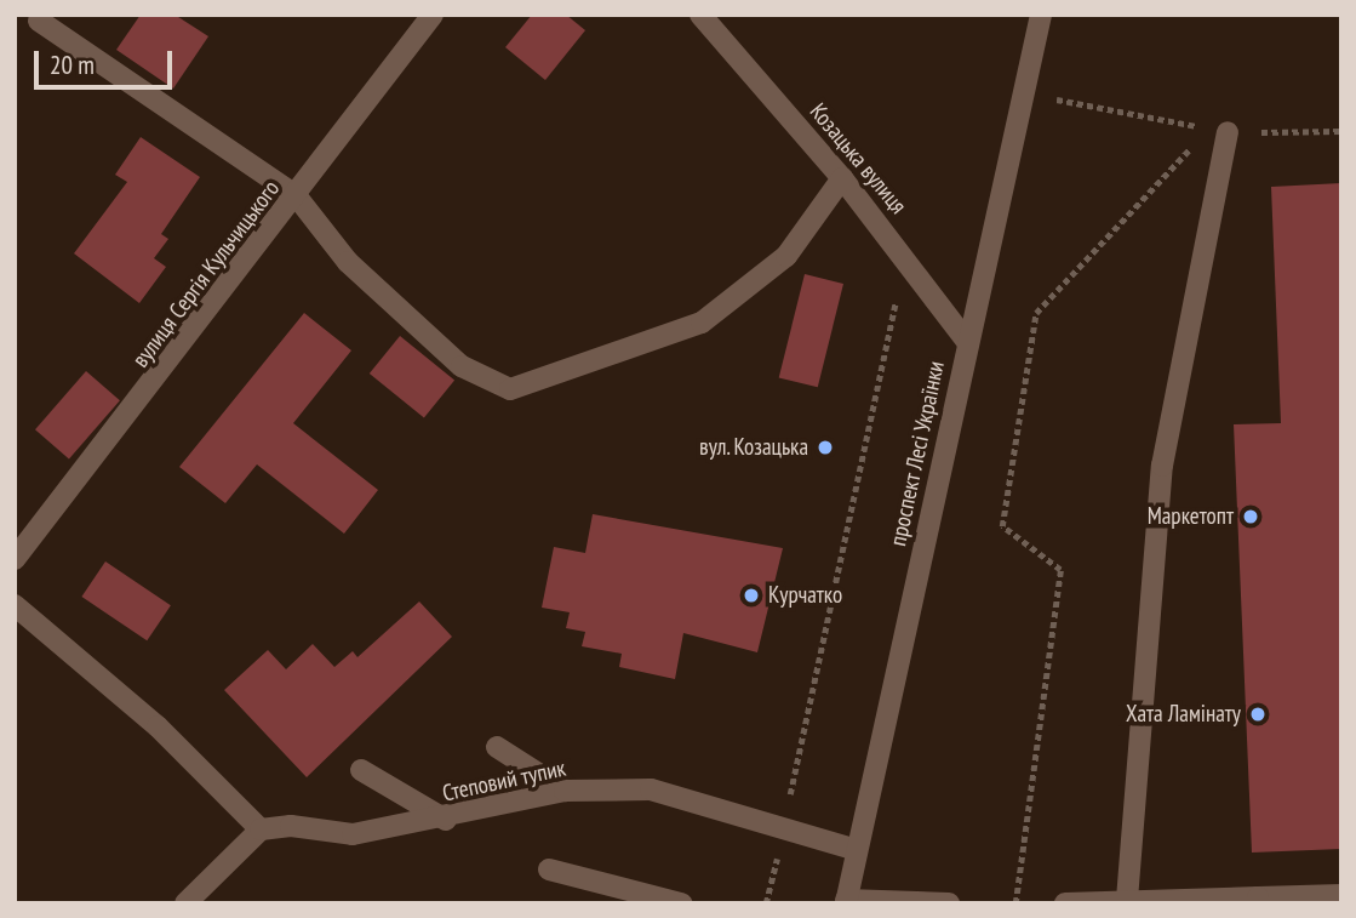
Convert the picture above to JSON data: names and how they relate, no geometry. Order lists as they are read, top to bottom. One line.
{"streets":{"street":["Козацька вулиця","вулиця Сергія Кульчицького","проспект Лесі Українки","Степовий тупик"]},"crossings":[["Козацька вулиця","проспект Лесі Українки"],["проспект Лесі Українки","Степовий тупик"]],"places":["вул. Козацька","Маркетопт","Курчатко","Хата Ламінату"],"scale_bar":"20 m"}
